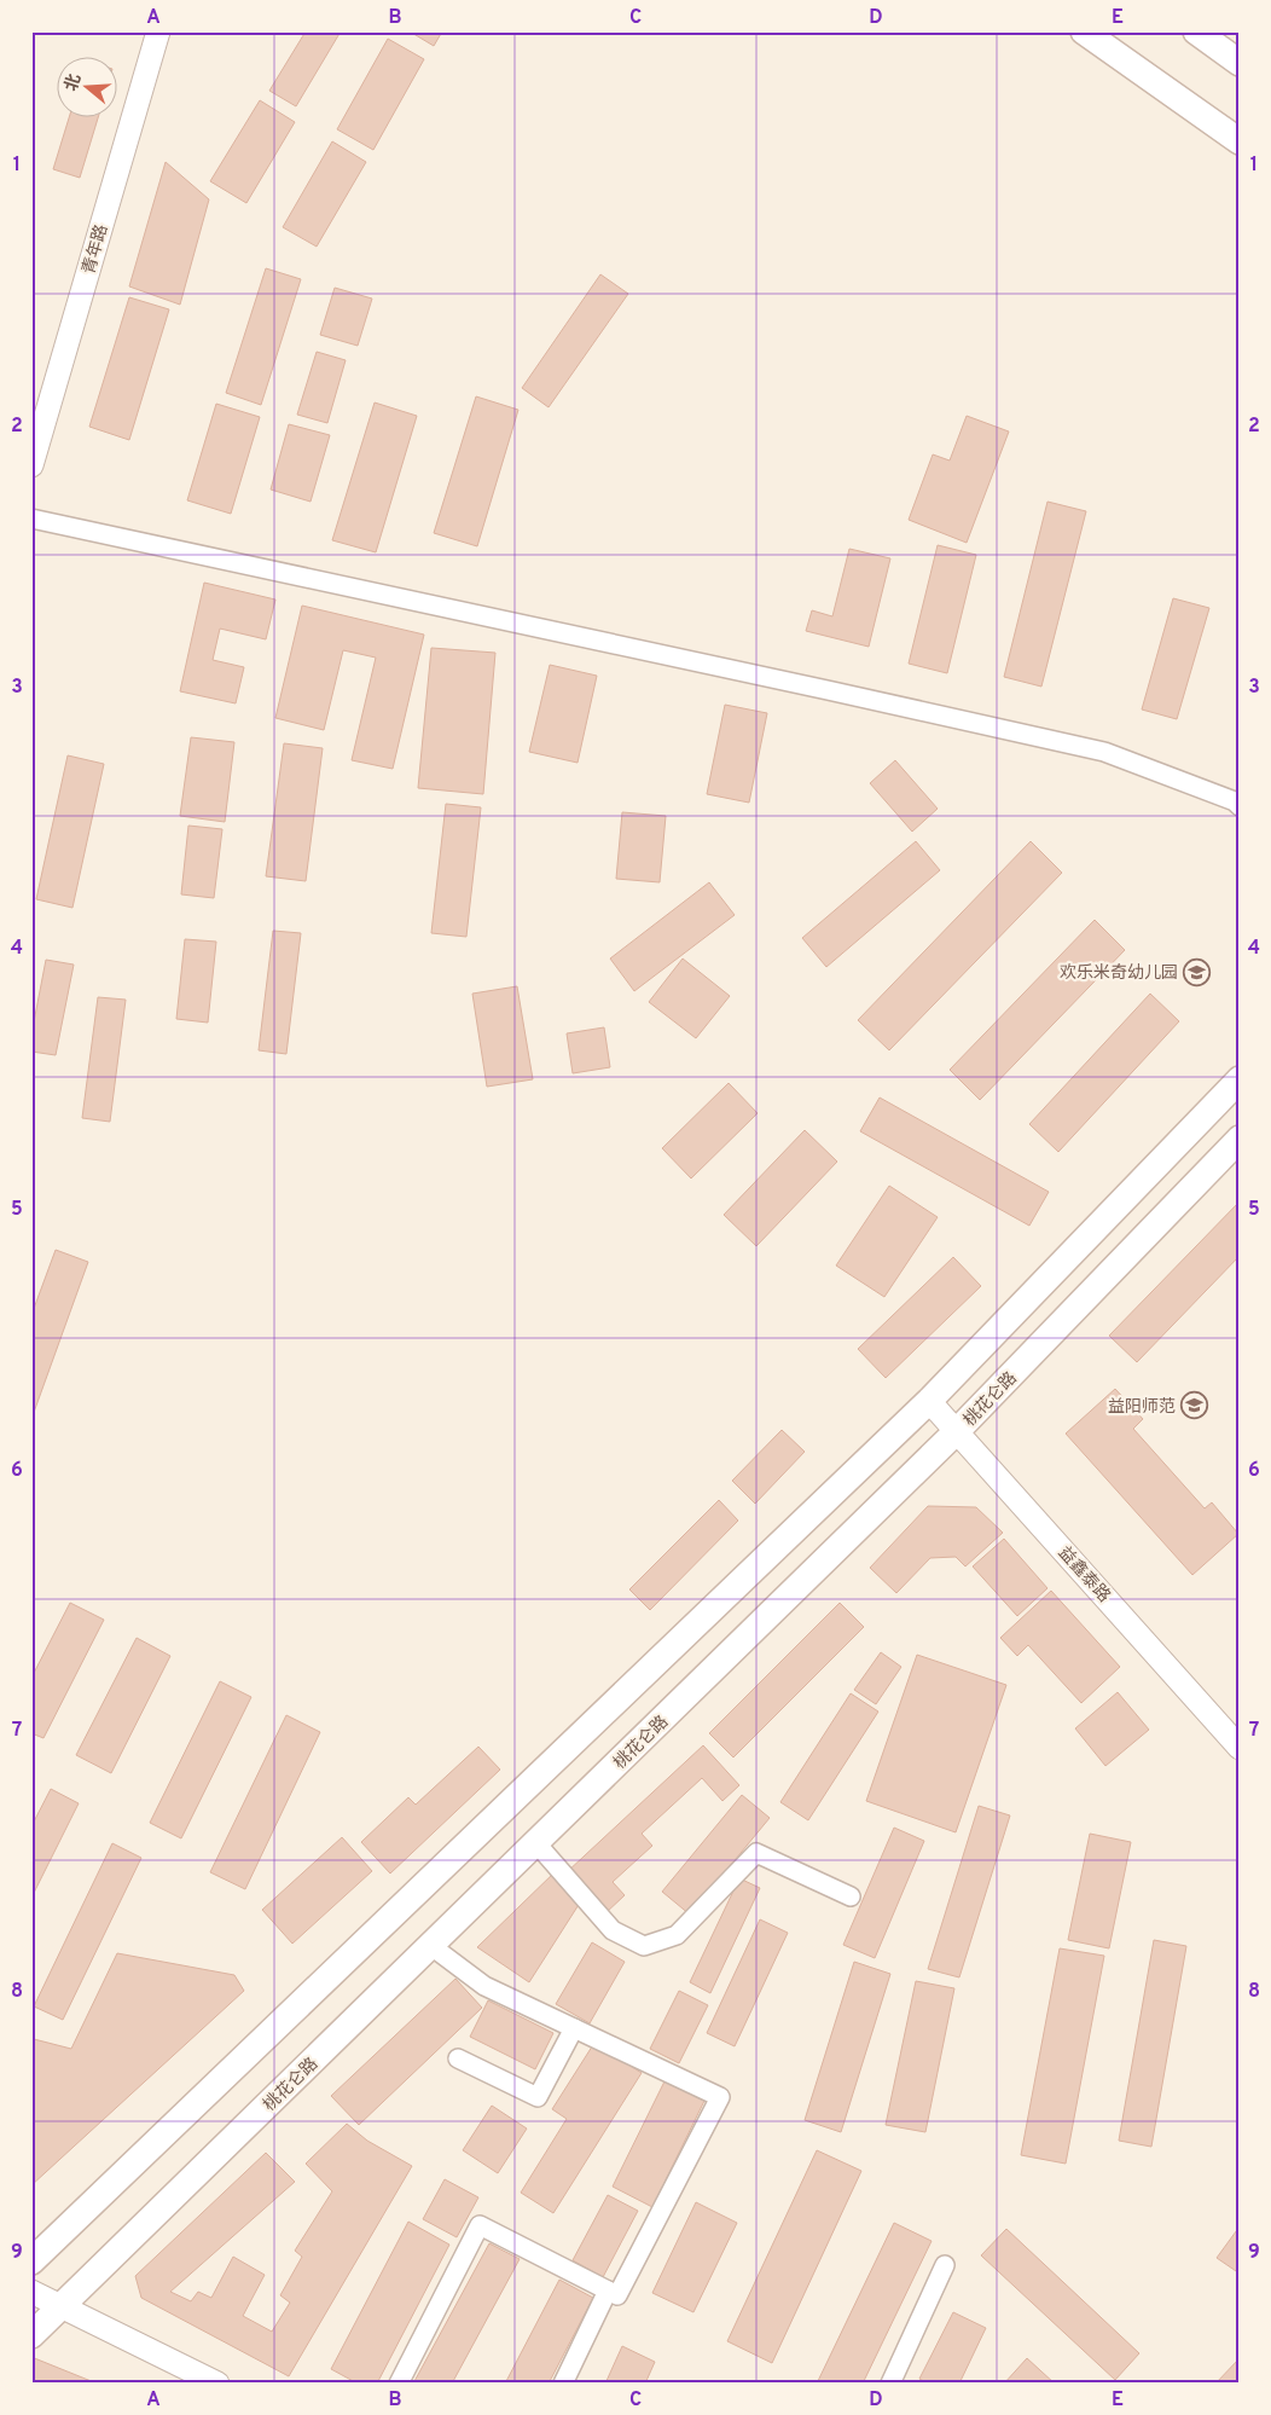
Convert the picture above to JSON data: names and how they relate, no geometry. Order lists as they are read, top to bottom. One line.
{"streets":{"main road":["桃花仑路"],"street":["青年路","益鑫泰路"]},"crossings":[["桃花仑路","益鑫泰路"]],"places":{"school or university":["欢乐米奇幼儿园","益阳师范"]},"north":"left","grid":{"columns":["A","B","C","D","E"],"rows":["1","2","3","4","5","6","7","8","9"]}}
